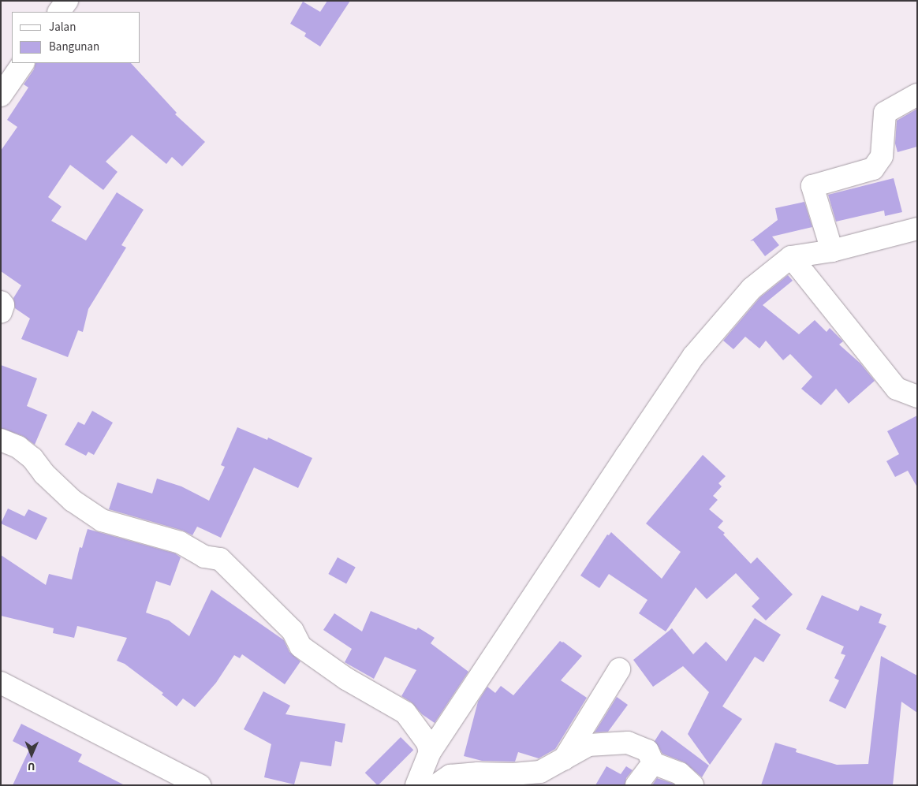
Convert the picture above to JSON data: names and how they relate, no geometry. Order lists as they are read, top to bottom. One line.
{"legend":["Jalan","Bangunan"],"north":"bottom"}
